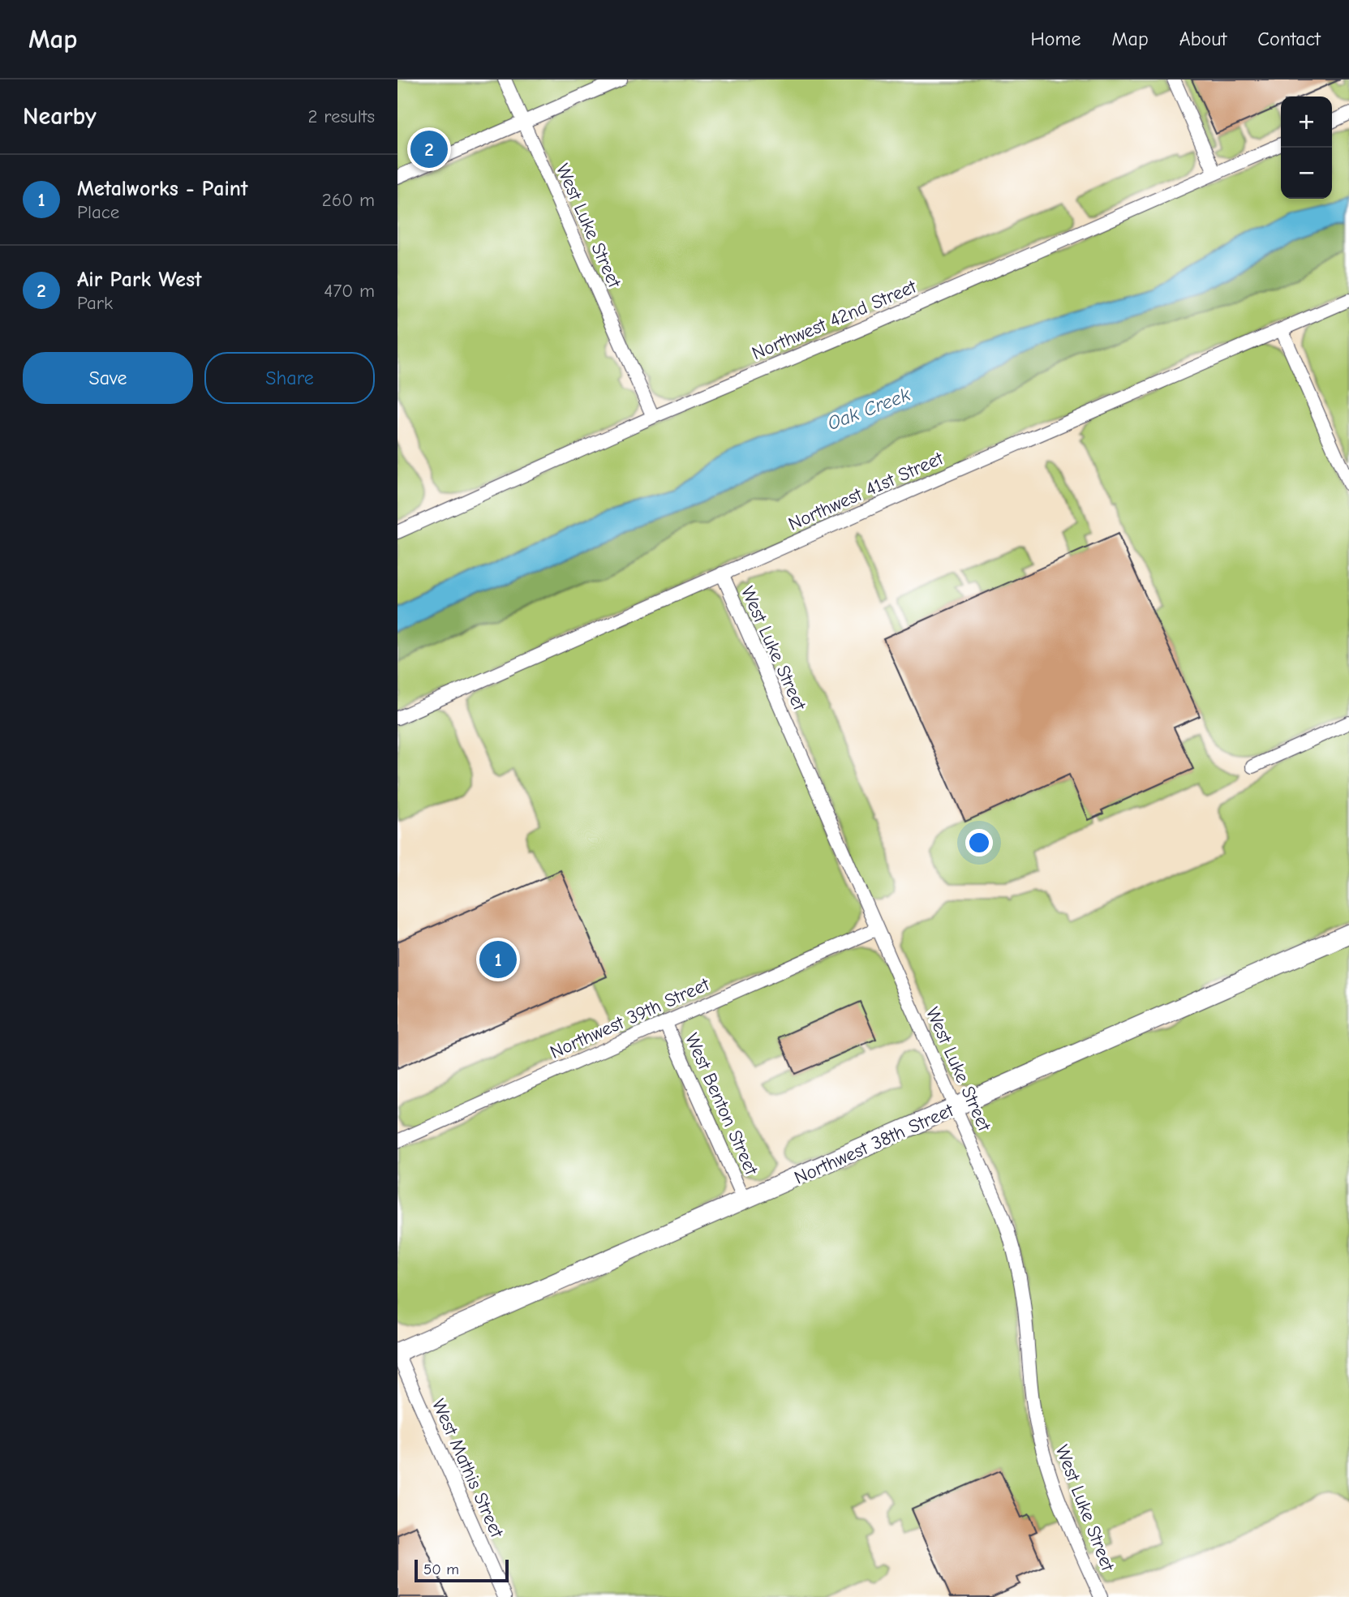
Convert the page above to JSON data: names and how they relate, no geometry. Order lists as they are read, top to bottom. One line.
{"streets":{"street":["West Luke Street","Northwest 42nd Street","Northwest 41st Street","Northwest 39th Street","West Benton Street","Northwest 38th Street","West Mathis Street"]},"crossings":[["West Luke Street","Northwest 42nd Street"],["West Luke Street","Northwest 41st Street"],["West Luke Street","Northwest 39th Street"],["West Luke Street","Northwest 38th Street"],["Northwest 39th Street","West Benton Street"],["West Benton Street","Northwest 38th Street"],["Northwest 38th Street","West Mathis Street"]],"water":["Oak Creek"],"scale_bar":"50 m","page":{"header":"Map","nav":["Home","Map","About","Contact"],"heading":["Nearby","2 results"],"map_buttons":["+","−"],"pins":["2","1"],"list":[{"mark":"1","name":"Metalworks - Paint","note":"Place","value":"260 m"},{"mark":"2","name":"Air Park West","note":"Park","value":"470 m"}],"buttons":["Save","Share"],"scale":"50 m"}}
